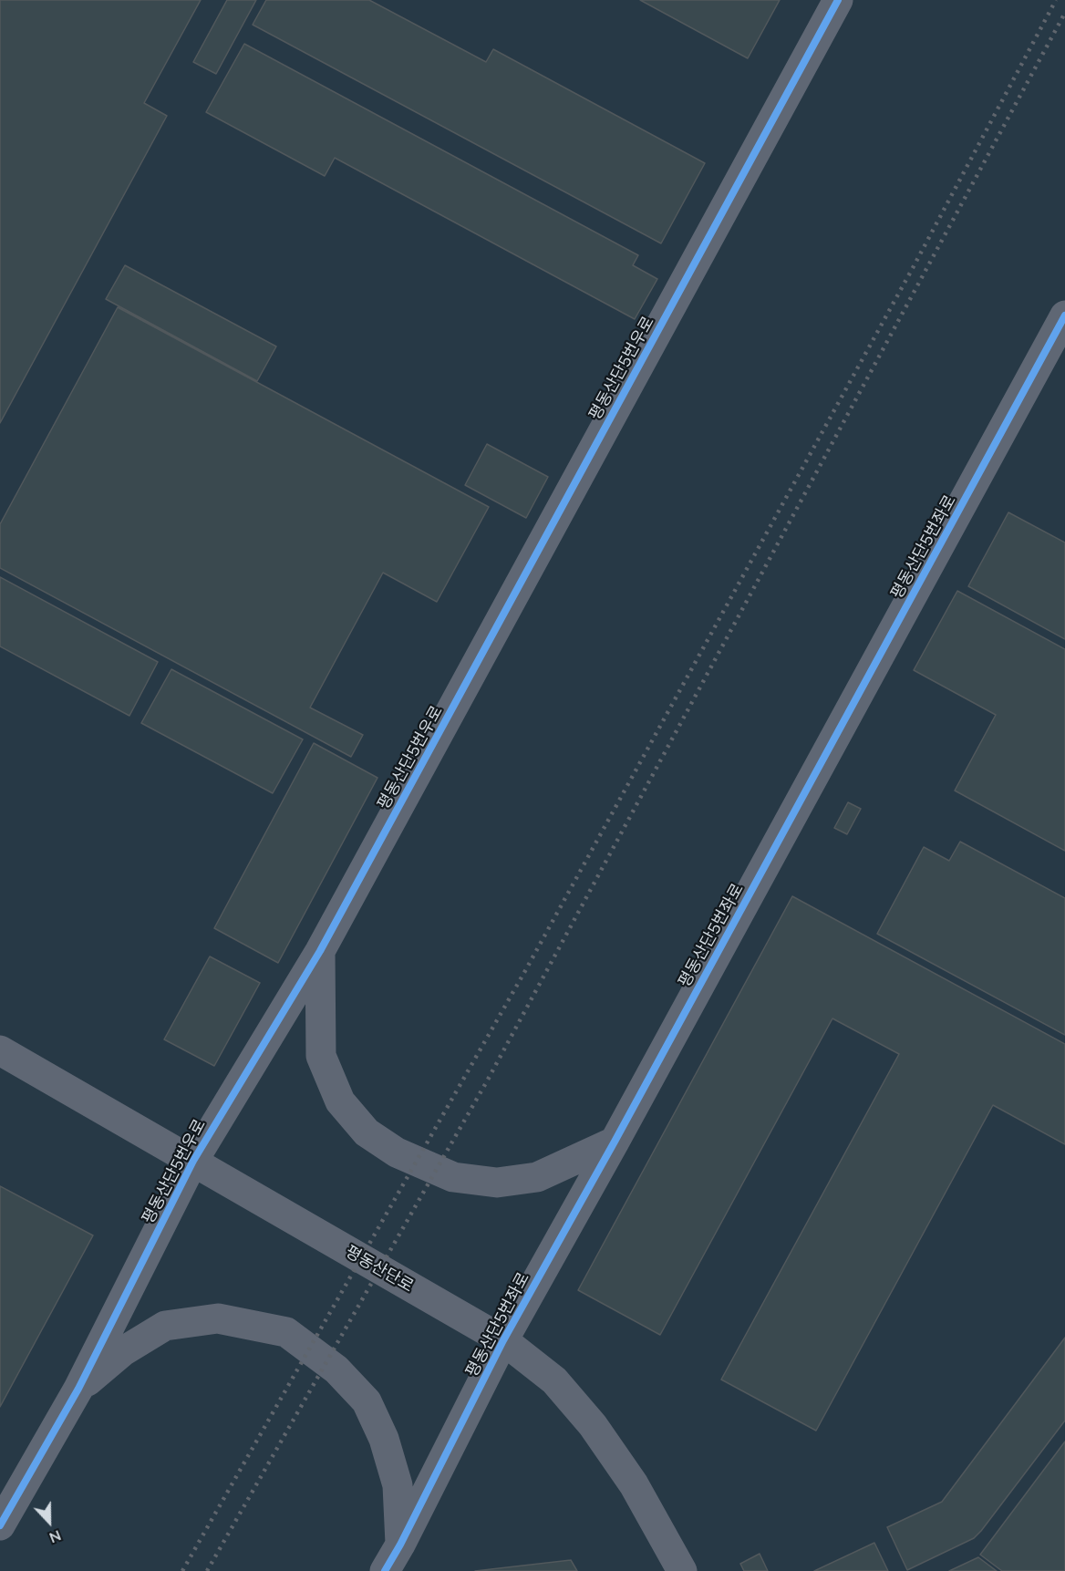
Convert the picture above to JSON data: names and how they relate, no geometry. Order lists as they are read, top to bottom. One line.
{"streets":{"street":["평동산단5번우로","평동산단5번좌로","평동산단로"]},"crossings":[["평동산단5번우로","평동산단로"],["평동산단5번좌로","평동산단로"]],"north":"bottom"}
